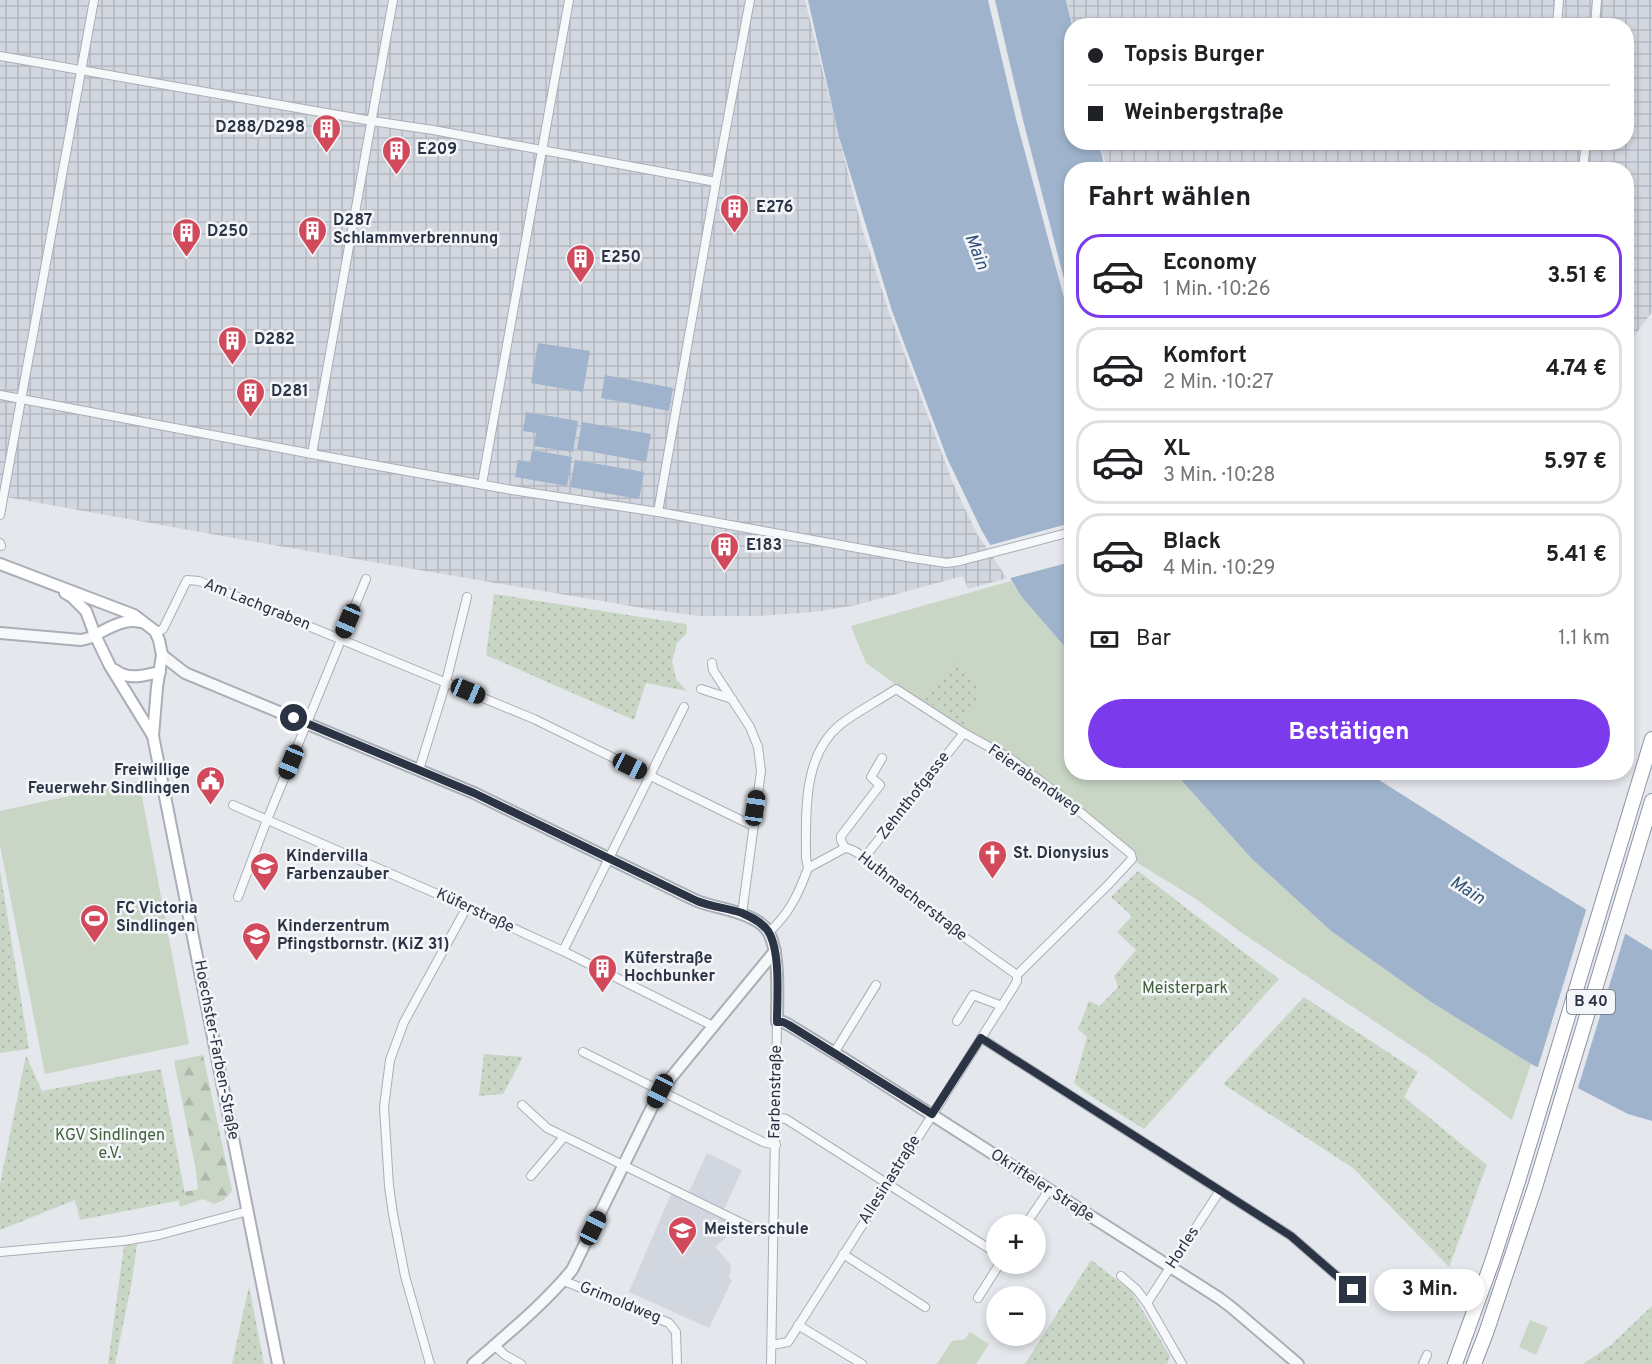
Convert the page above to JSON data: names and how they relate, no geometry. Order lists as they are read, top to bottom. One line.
{"streets":{"highway":["B 40"],"main road":["Hoechster-Farben-Straße"],"street":["Am Lachgraben","Feierabendweg","Zehnthofgasse","Huthmacherstraße","Küferstraße","Farbenstraße","Allesinastraße","Okrifteler Straße","Horles","Grimoldweg"]},"crossings":[["Am Lachgraben","Hoechster-Farben-Straße"],["Feierabendweg","Zehnthofgasse"],["Feierabendweg","Huthmacherstraße"],["Feierabendweg","Allesinastraße"],["Zehnthofgasse","Huthmacherstraße"],["Huthmacherstraße","Allesinastraße"],["Farbenstraße","Allesinastraße"],["Farbenstraße","Okrifteler Straße"],["Allesinastraße","Okrifteler Straße"],["Okrifteler Straße","Horles"]],"water":["Main"],"parks":["Meisterpark","KGV Sindlingen e.V."],"places":{"building":["D288/D298","E209","E276","D287 Schlammverbrennung","D250","E250","D282","D281","E183","Küferstraße Hochbunker"],"public building":["Freiwillige Feuerwehr Sindlingen"],"church":["St. Dionysius"],"school or university":["Kindervilla Farbenzauber","Kinderzentrum Pfingstbornstr. (KiZ 31)","Meisterschule"],"sports":["FC Victoria Sindlingen"]},"page":{"banner":["Topsis Burger","Weinbergstraße"],"heading":"Fahrt wählen","list":[{"name":"Economy","note":"1 Min. · 10:26","value":"3.51 €"},{"name":"Komfort","note":"2 Min. · 10:27","value":"4.74 €"},{"name":"XL","note":"3 Min. · 10:28","value":"5.97 €"},{"name":"Black","note":"4 Min. · 10:29","value":"5.41 €"}],"pay":["Bar","1.1 km"],"buttons":"Bestätigen","map_buttons":["+","−"],"bubble":"3 Min."}}
